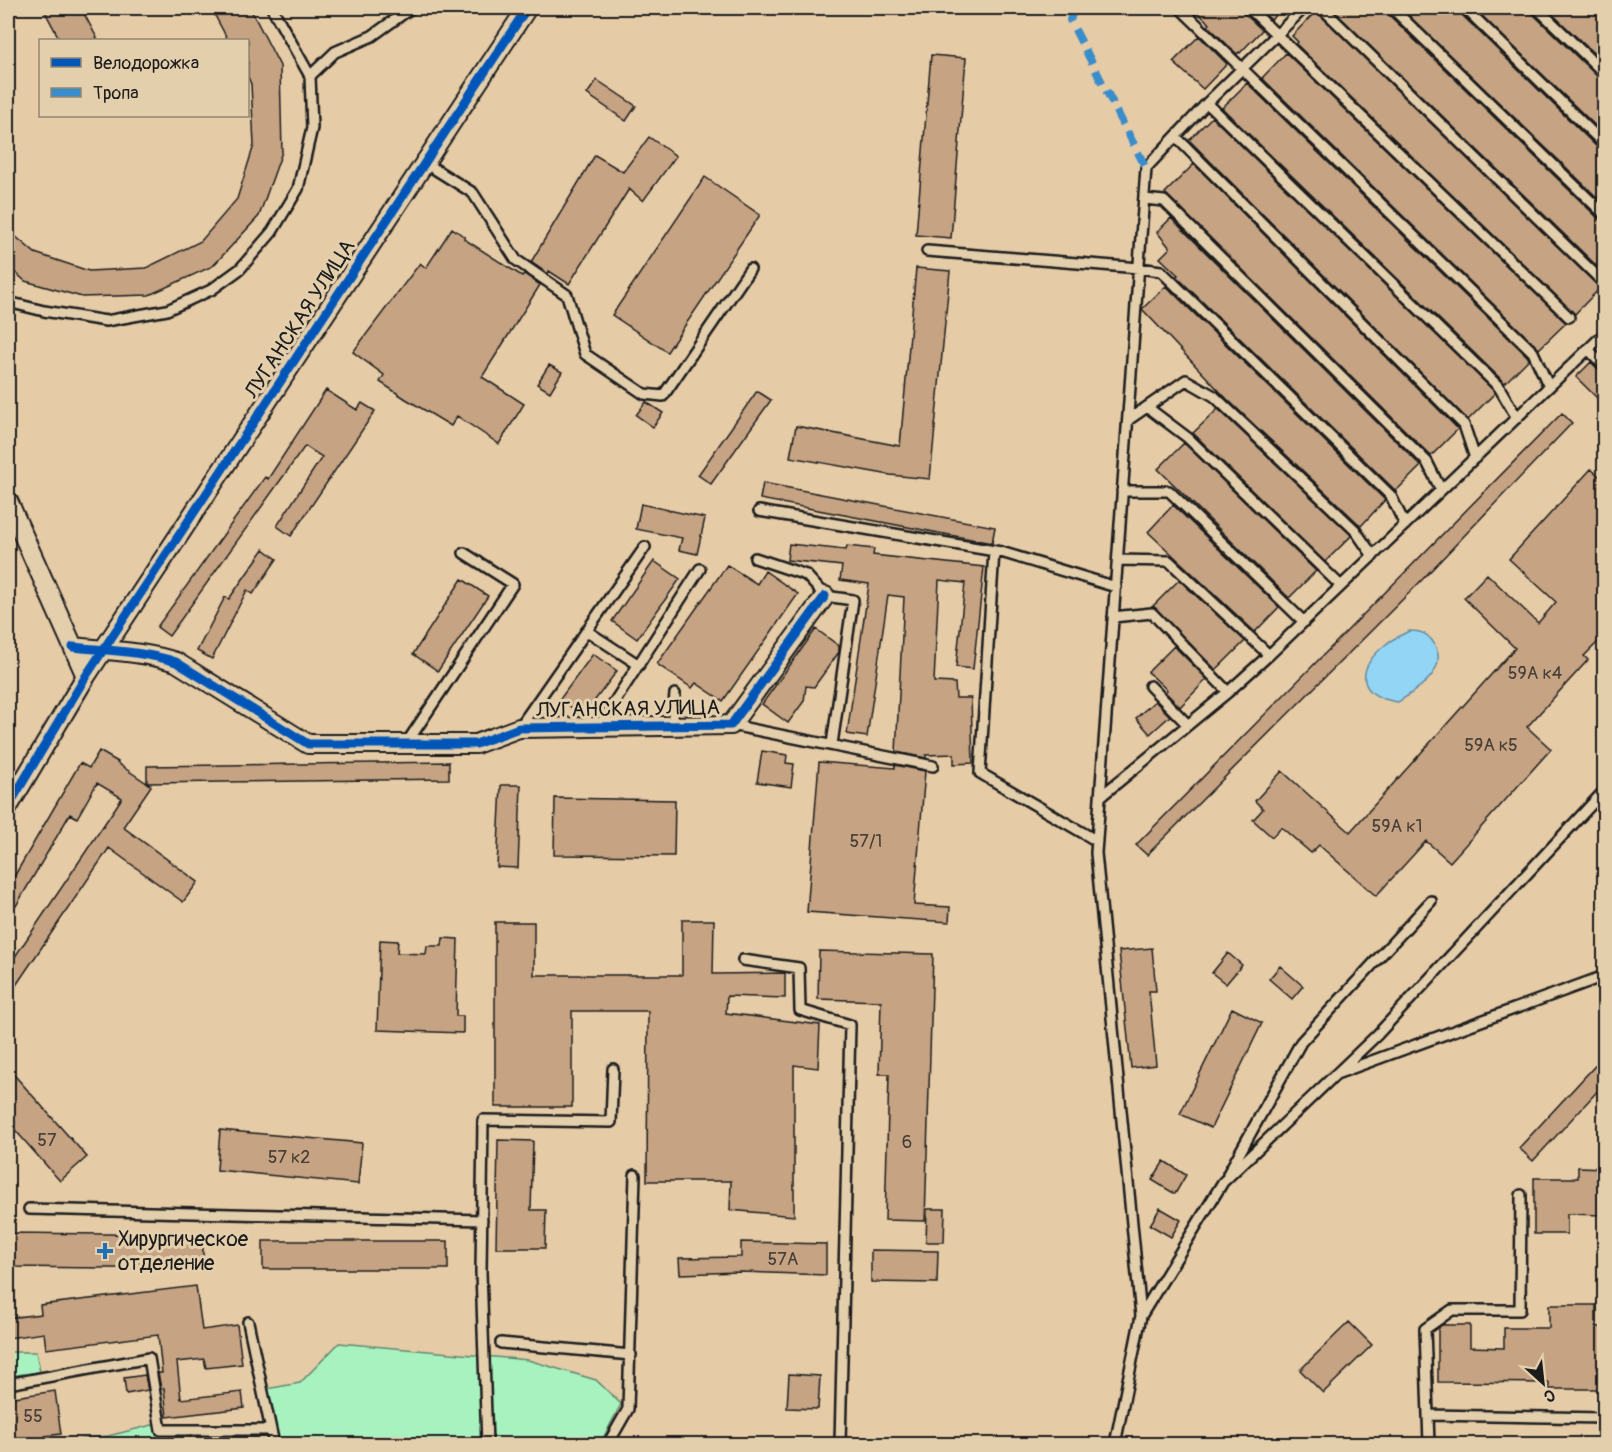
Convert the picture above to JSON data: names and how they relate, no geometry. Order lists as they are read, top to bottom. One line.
{"streets":{"street":["ЛУГАНСКАЯ УЛИЦА"]},"places":{"health":["Хирургическое отделение"]},"house_numbers":["59А к4","59А к5","59А к1","57/1","57","6","57 к2","57А","55"],"legend":["Велодорожка","Тропа"],"north":"bottom right"}
